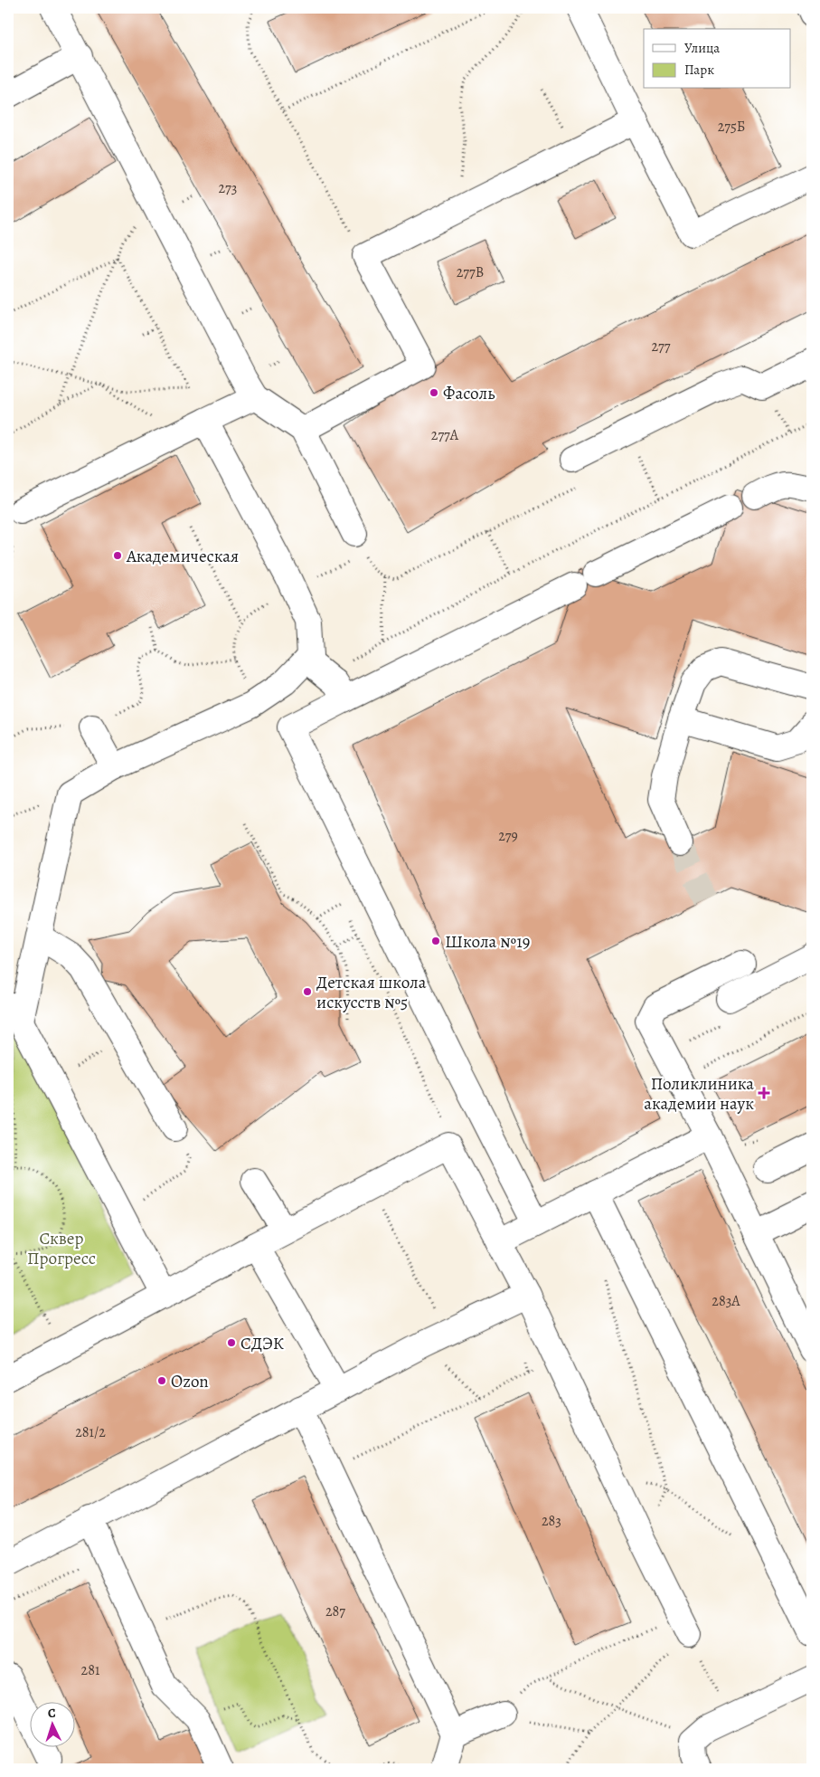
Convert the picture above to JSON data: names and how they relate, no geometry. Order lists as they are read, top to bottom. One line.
{"parks":["Сквер Прогресс"],"places":{"other":["Фасоль","Академическая","Школа №19","Детская школа искусств №5","СДЭК","Ozon"],"health":["Поликлиника академии наук"]},"house_numbers":["275Б","273","277В","277","277А","279","283А","281/2","283","287","281"],"legend":["Улица","Парк"],"north":"top"}
